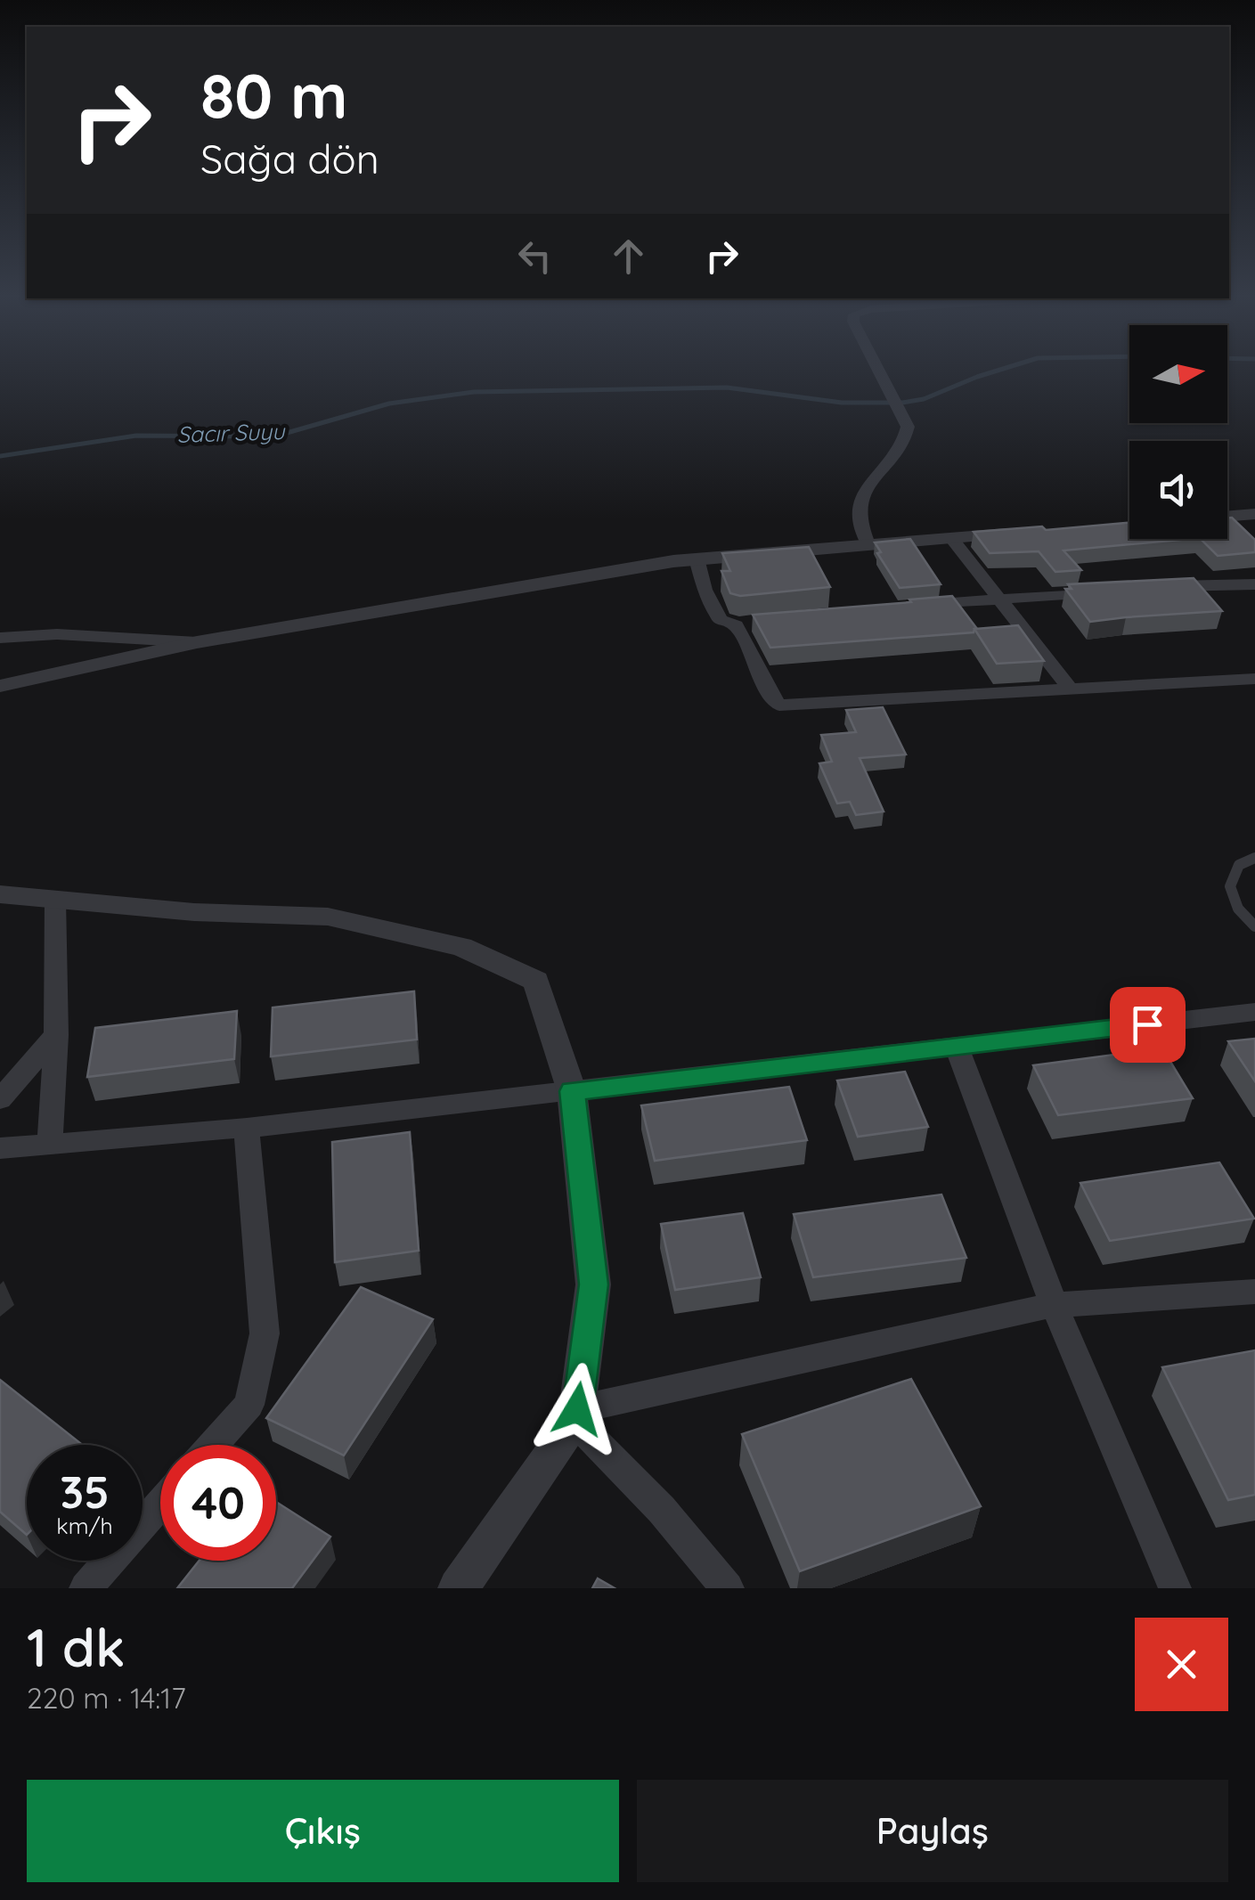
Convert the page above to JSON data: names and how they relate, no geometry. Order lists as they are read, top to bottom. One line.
{"water":["Sacır Suyu"],"north":"right","page":{"turn":["80 m","Sağa dön"],"speed":"35 km/h","limit":"40","heading":["1 dk","220 m · 14:17"],"buttons":["Çıkış","Paylaş"]}}
